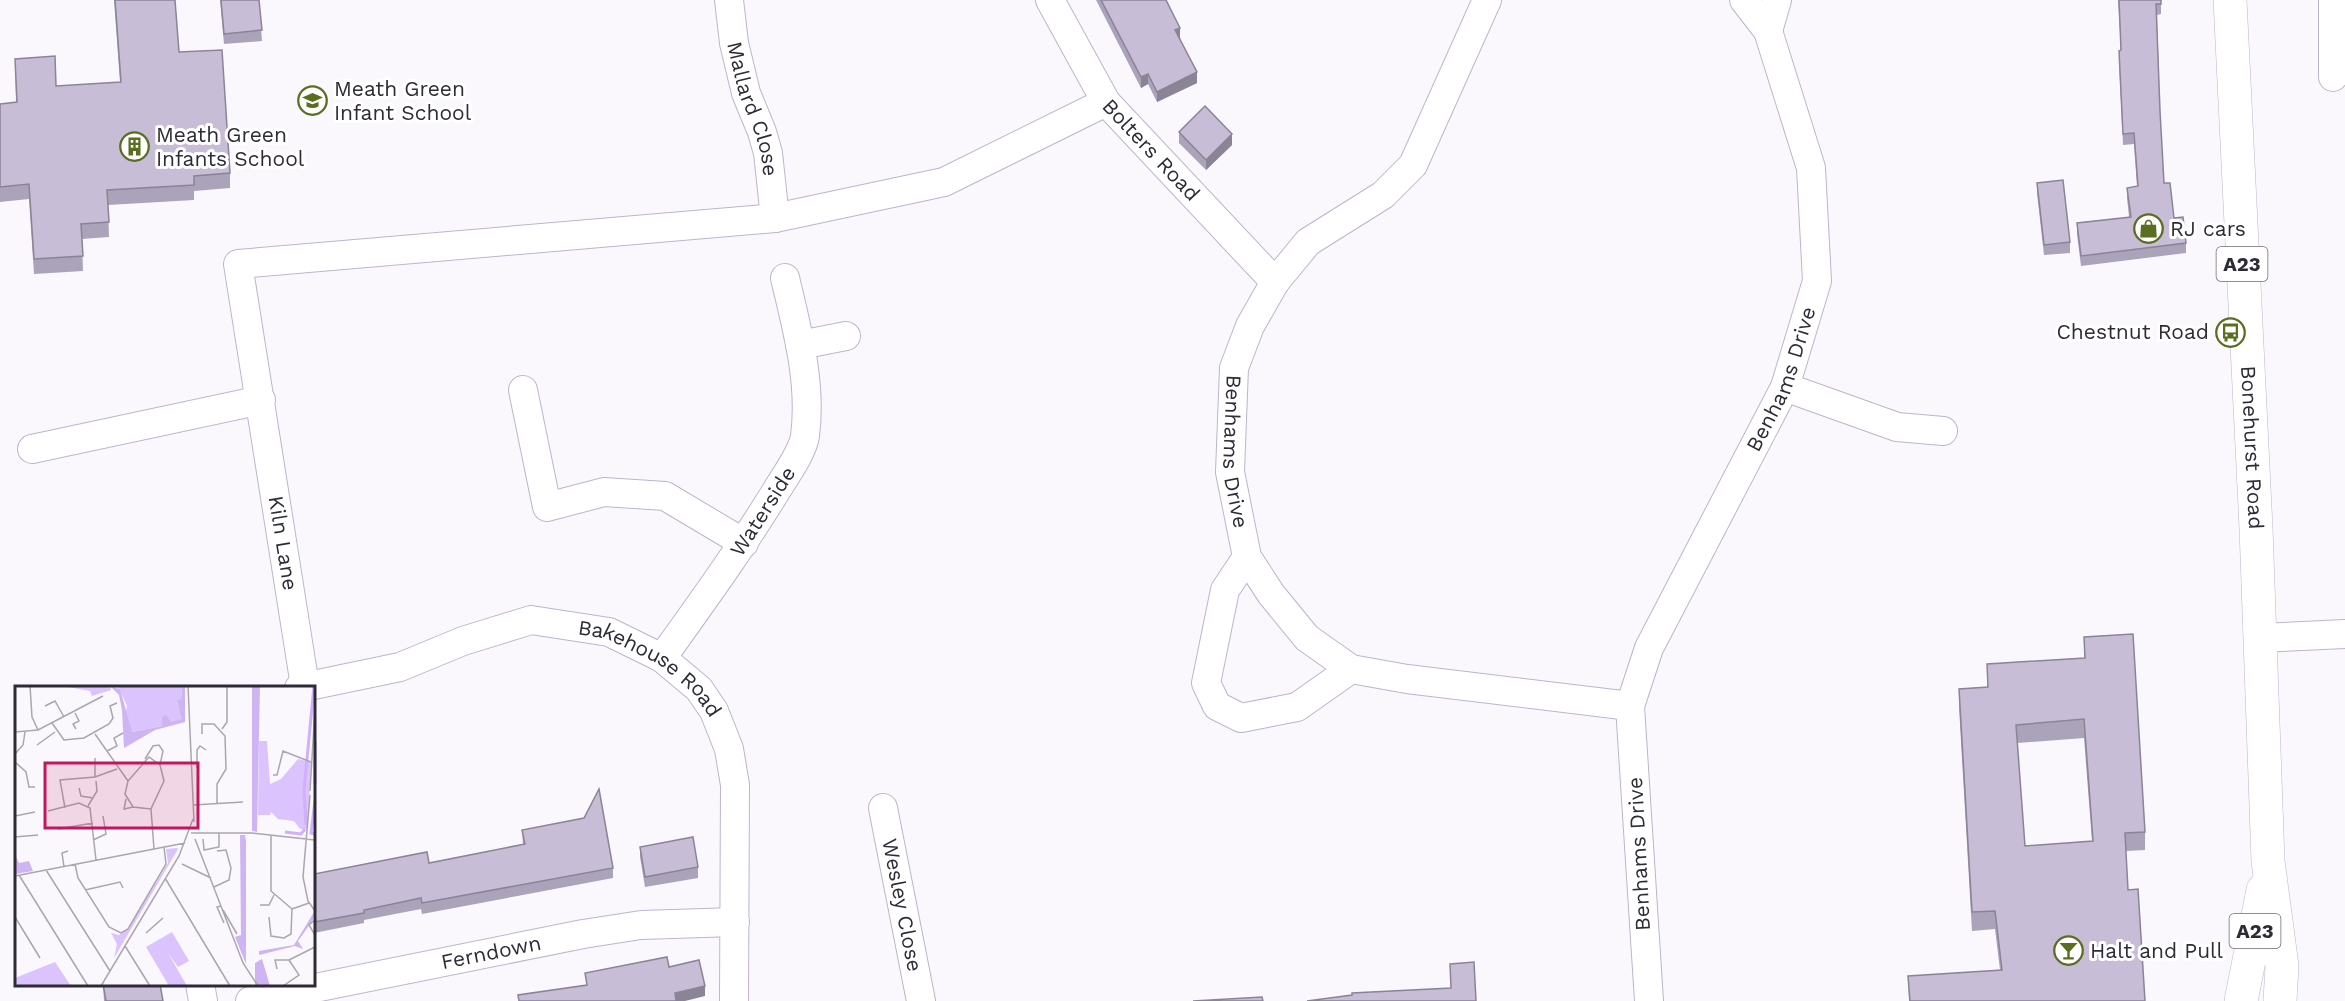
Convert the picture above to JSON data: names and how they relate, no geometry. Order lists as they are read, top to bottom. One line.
{"streets":{"main road":["A23","Bonehurst Road"],"street":["Mallard Close","Bolters Road","Benhams Drive","Waterside","Kiln Lane","Bakehouse Road","Wesley Close","Ferndown"]},"crossings":[["Mallard Close","Kiln Lane"],["Bolters Road","Benhams Drive"],["Waterside","Bakehouse Road"],["Bakehouse Road","Ferndown"]],"places":{"school or university":["Meath Green Infant School"],"building":["Meath Green Infants School"],"shop":["RJ cars"],"bus stop":["Chestnut Road"],"bar":["Halt and Pull"]}}
